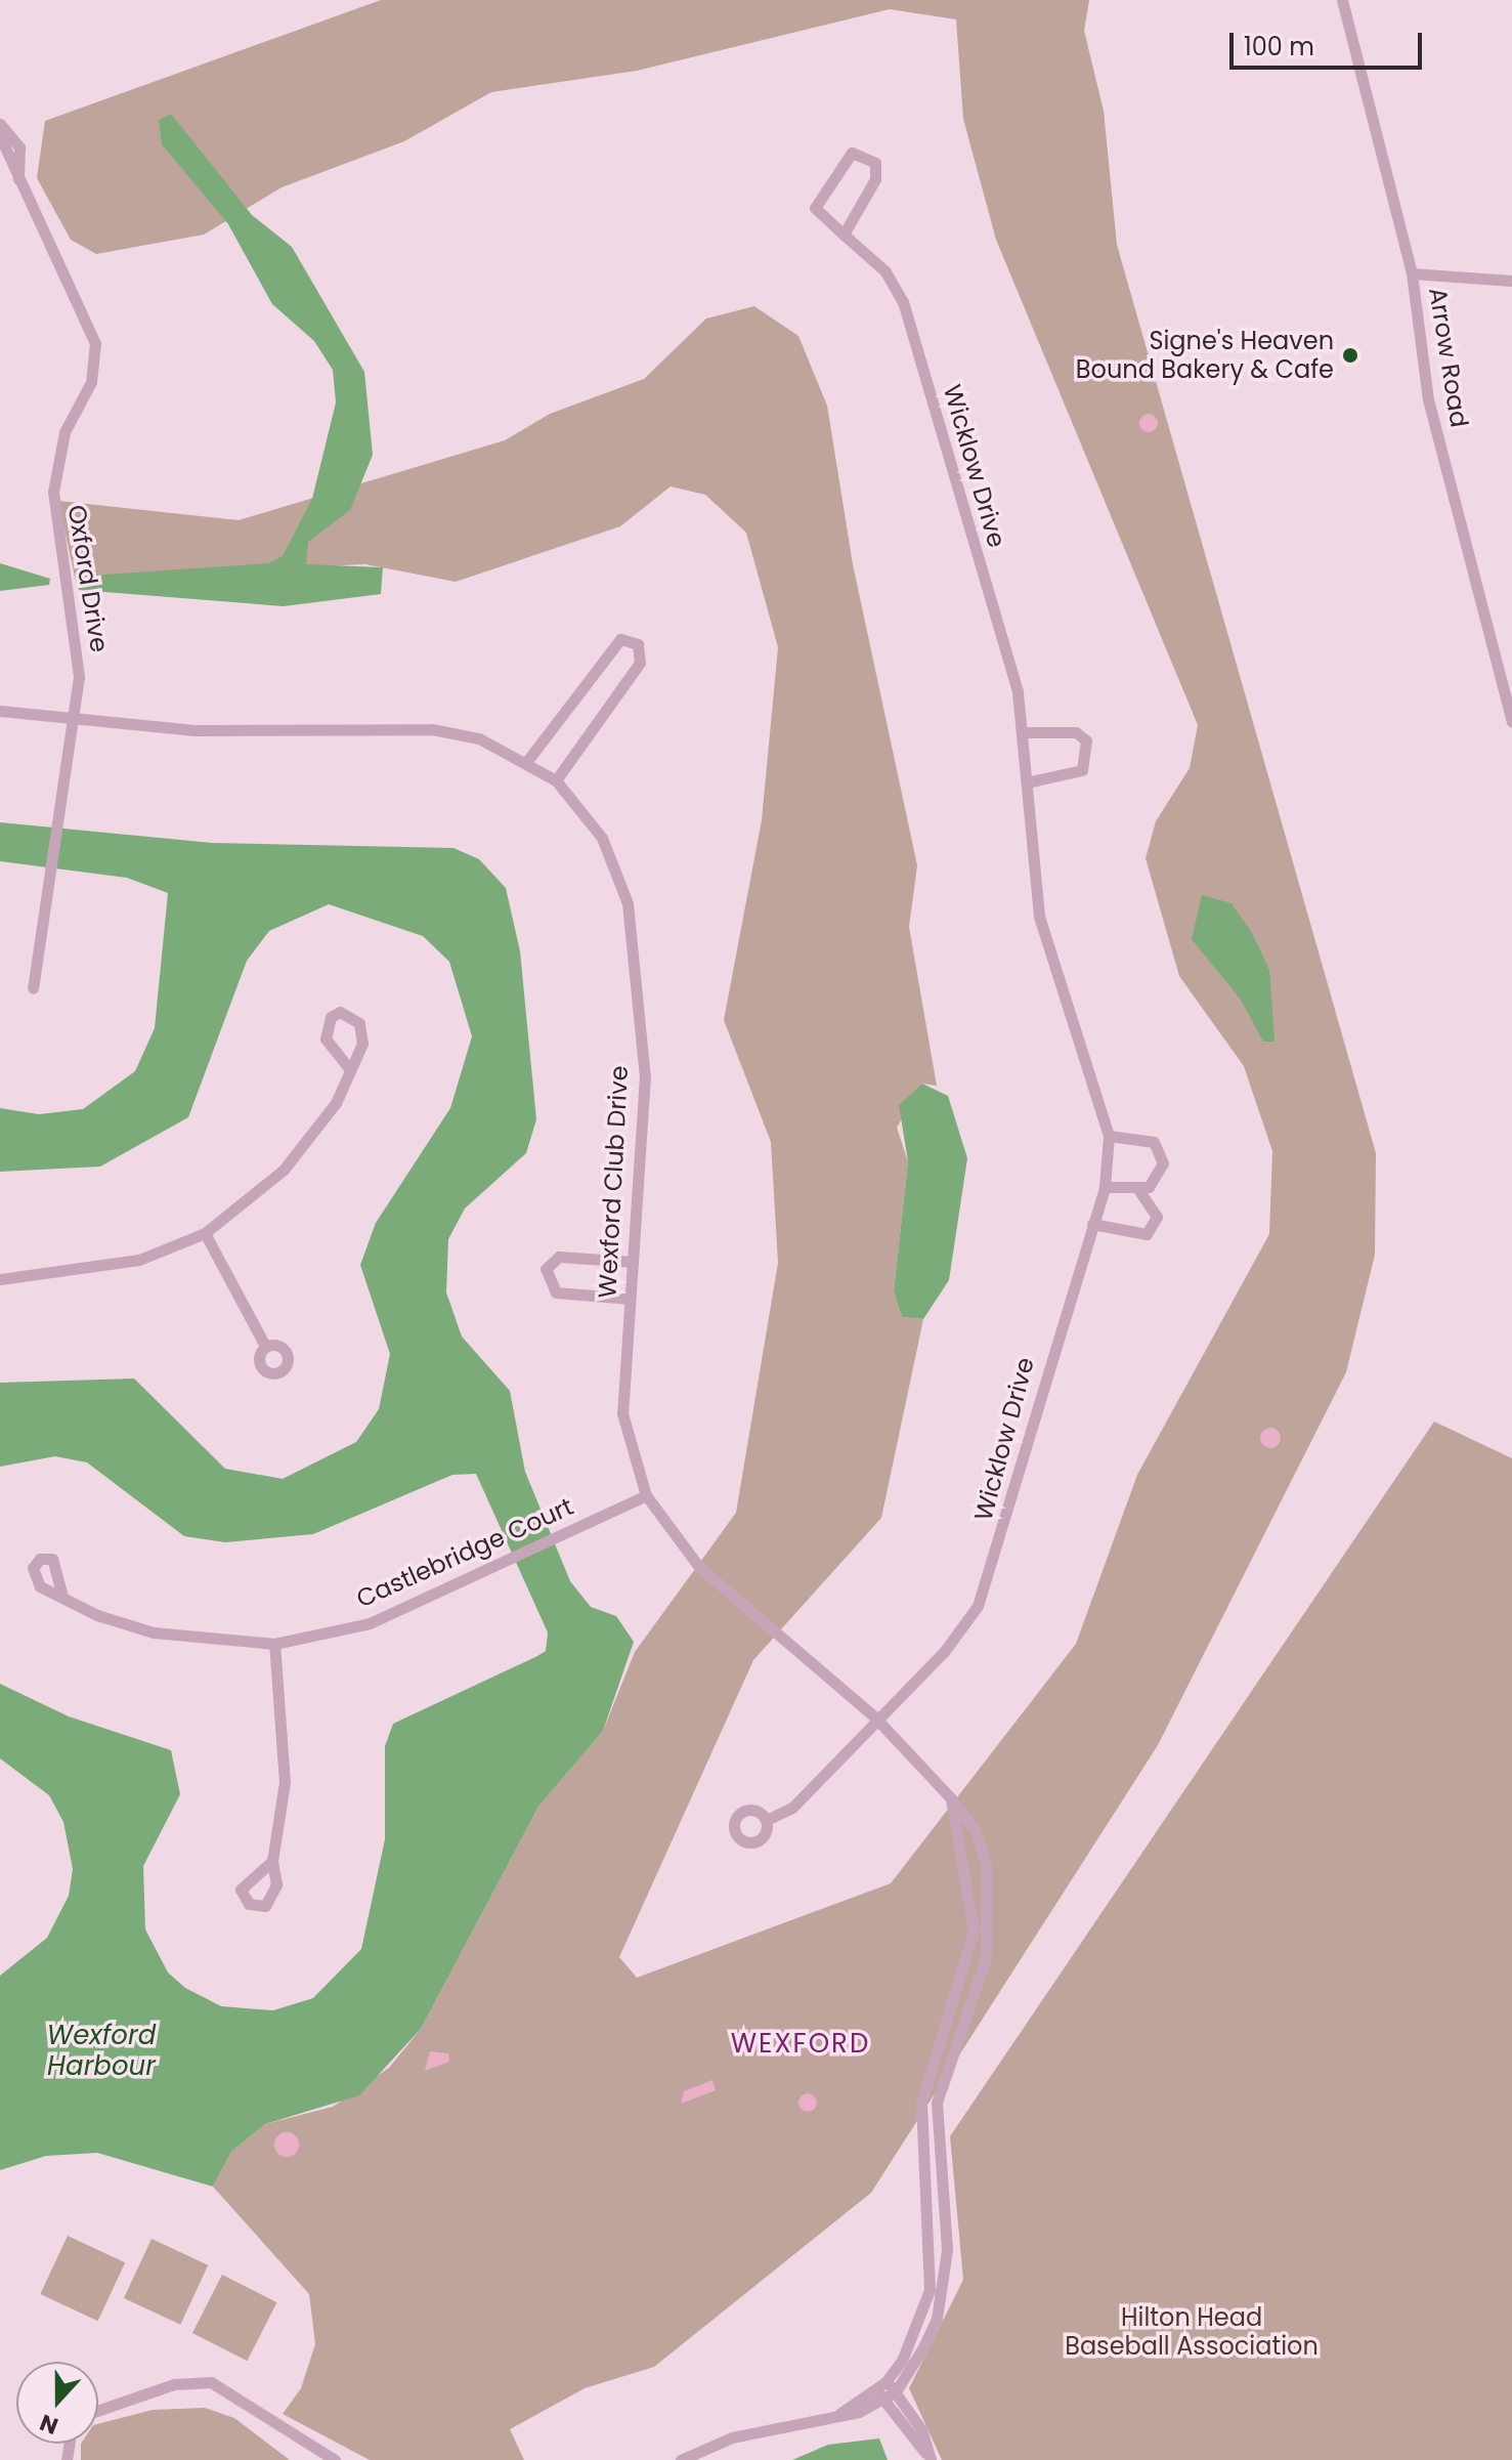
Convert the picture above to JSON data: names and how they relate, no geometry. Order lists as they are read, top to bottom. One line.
{"streets":{"street":["Arrow Road","Wicklow Drive","Oxford Drive","Wexford Club Drive","Castlebridge Court"]},"crossings":[["Wicklow Drive","Wexford Club Drive"],["Oxford Drive","Wexford Club Drive"],["Wexford Club Drive","Castlebridge Court"]],"districts":["WEXFORD"],"water":["Wexford Harbour"],"parks":["Hilton Head Baseball Association"],"places":["Signe's Heaven Bound Bakery & Cafe"],"scale_bar":"100 m","north":"bottom"}
